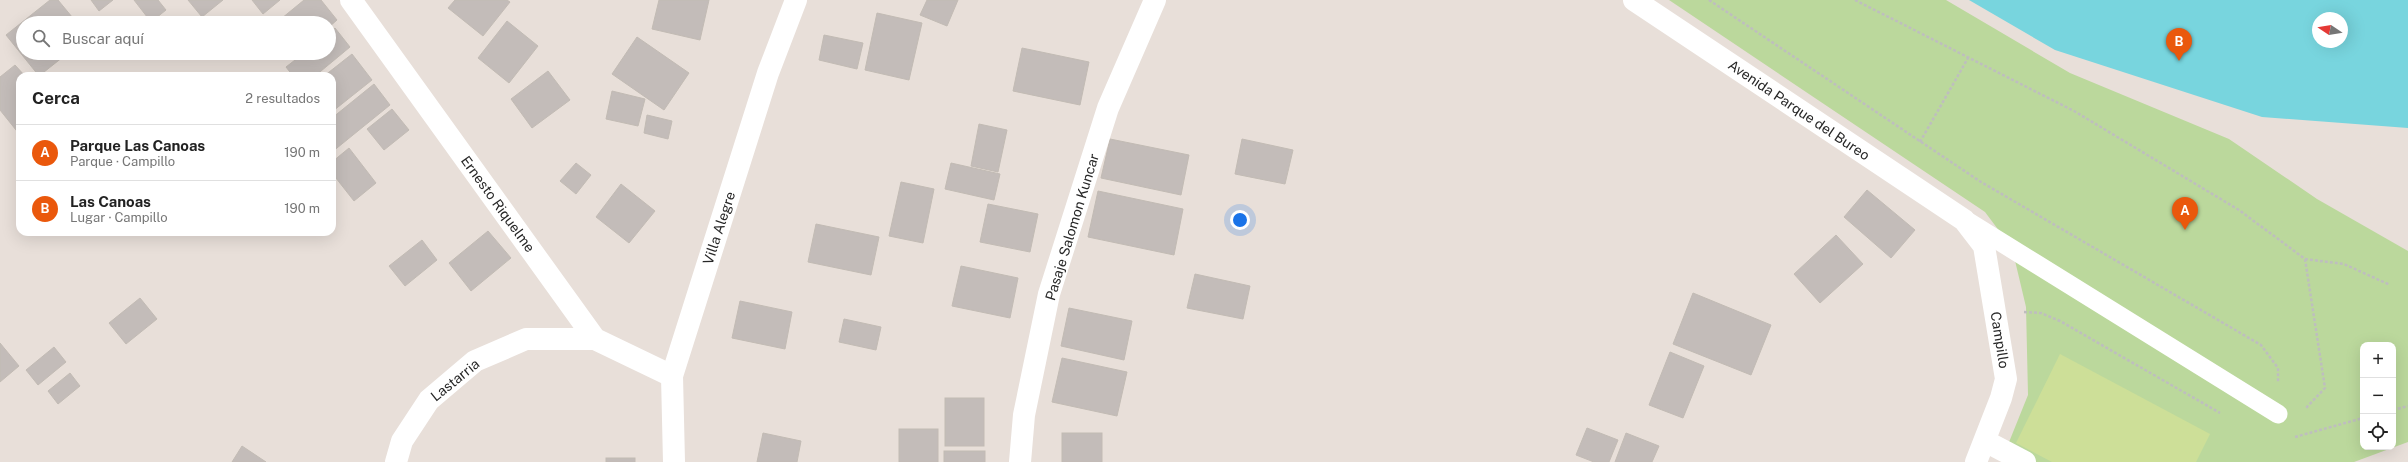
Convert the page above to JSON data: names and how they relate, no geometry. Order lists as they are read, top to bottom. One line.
{"streets":{"street":["Avenida Parque del Bureo","Ernesto Riquelme","Pasaje Salomon Kuncar","Villa Alegre","Campillo","Lastarria"]},"crossings":[["Avenida Parque del Bureo","Campillo"],["Ernesto Riquelme","Villa Alegre"],["Ernesto Riquelme","Lastarria"]],"north":"left","page":{"search":"Buscar aquí","pins":["B","A"],"heading":["Cerca","2 resultados"],"list":[{"mark":"A","name":"Parque Las Canoas","note":"Parque · Campillo","value":"190 m"},{"mark":"B","name":"Las Canoas","note":"Lugar · Campillo","value":"190 m"}],"map_buttons":["+","−"]}}
